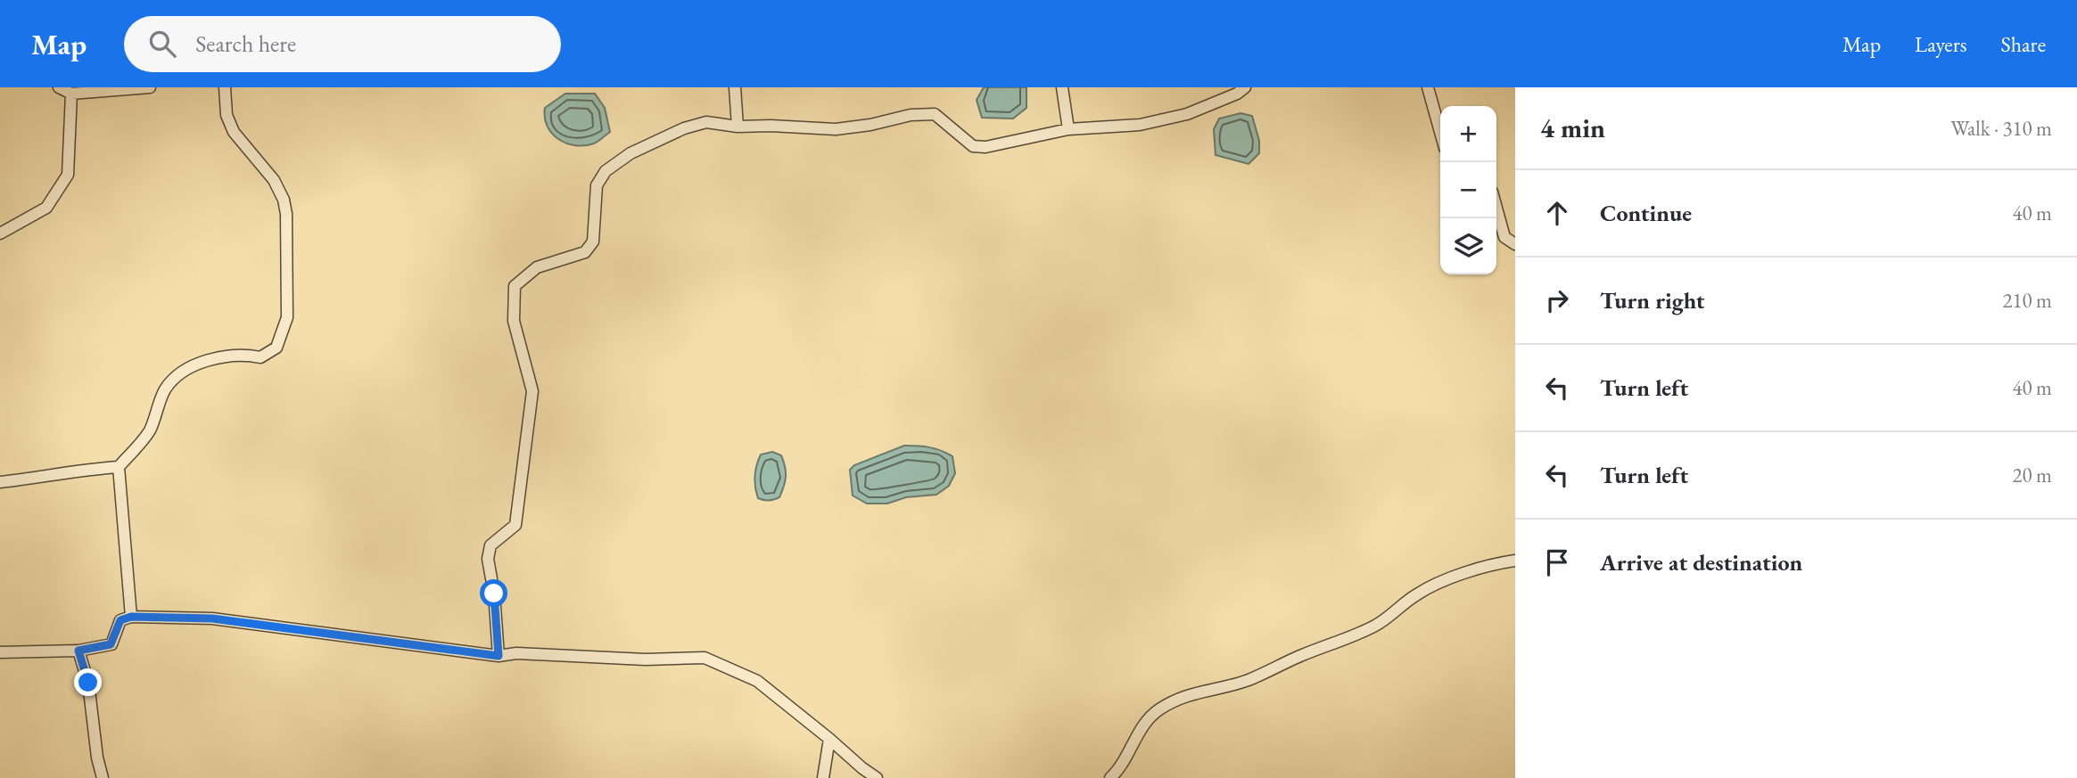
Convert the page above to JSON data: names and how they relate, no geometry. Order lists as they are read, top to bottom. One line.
{"page":{"header":"Map","search":"Search here","nav":["Map","Layers","Share"],"heading":["4 min","Walk · 310 m"],"map_buttons":["+","−"],"list":[["Continue","40 m"],["Turn right","210 m"],["Turn left","40 m"],["Turn left","20 m"],"Arrive at destination"]}}
